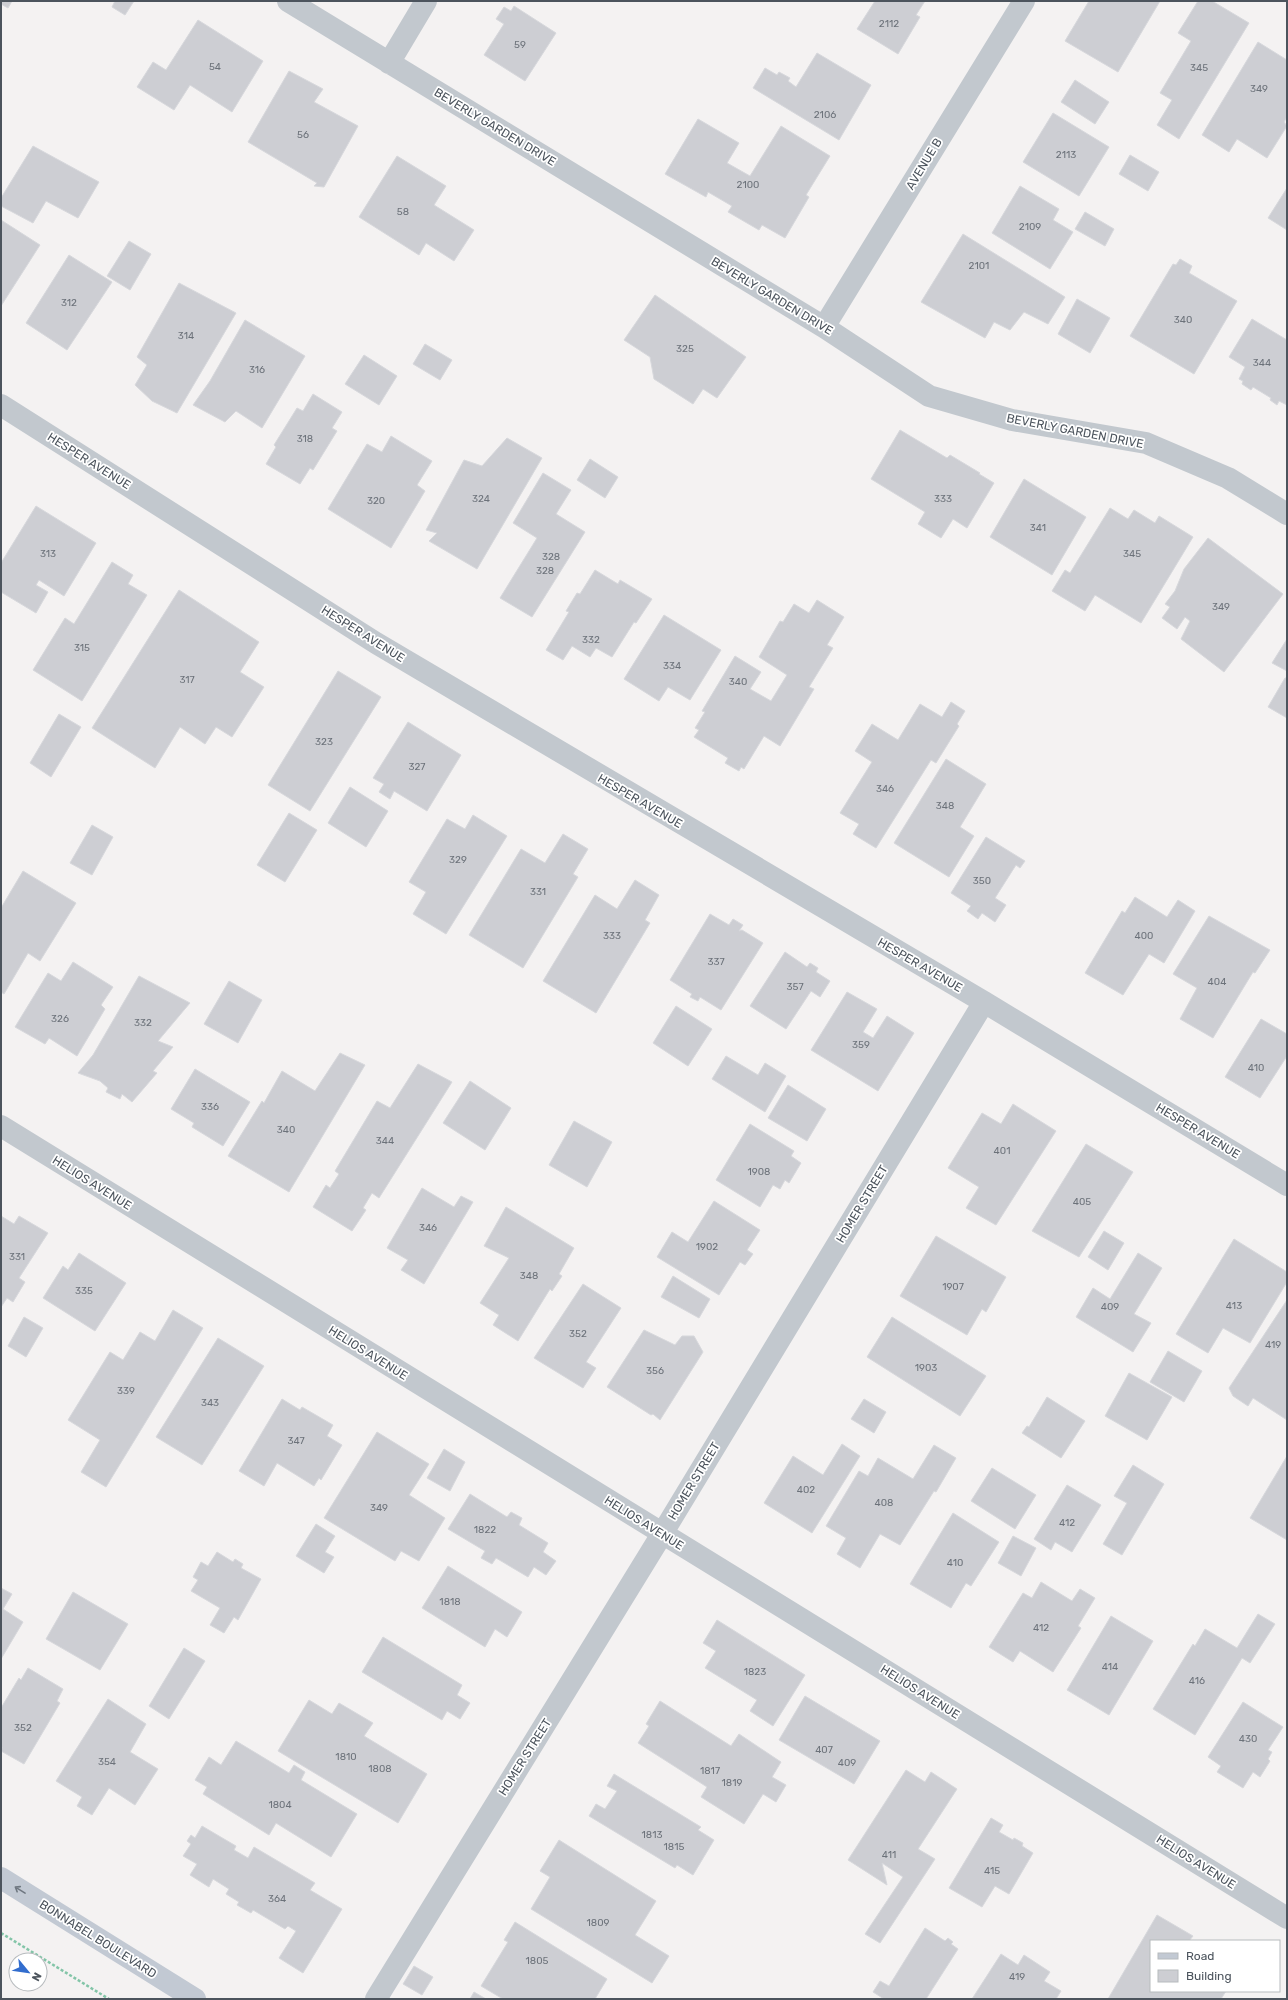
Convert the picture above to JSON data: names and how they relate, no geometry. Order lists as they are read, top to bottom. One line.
{"streets":{"main road":["BONNABEL BOULEVARD"],"street":["BEVERLY GARDEN DRIVE","AVENUE B","HESPER AVENUE","HELIOS AVENUE","HOMER STREET"]},"crossings":[["BEVERLY GARDEN DRIVE","AVENUE B"],["HESPER AVENUE","HOMER STREET"],["HELIOS AVENUE","HOMER STREET"]],"one_way":["BONNABEL BOULEVARD"],"house_numbers":["2112","59","54","345","349","2106","56","2113","2100","58","2109","2101","312","340","314","325","344","316","318","324","333","320","341","313","345","328","328","349","332","315","334","317","340","323","327","346","348","329","350","331","333","400","337","404","357","326","332","359","410","336","340","344","401","1908","405","346","1902","331","348","1907","335","413","409","352","419","1903","356","339","343","347","402","408","349","412","1822","410","1818","412","414","1823","416","352","430","407","1810","354","409","1808","1817","1819","1804","1813","1815","411","415","364","1809","1805","419"],"legend":["Road","Building"],"north":"bottom right"}
